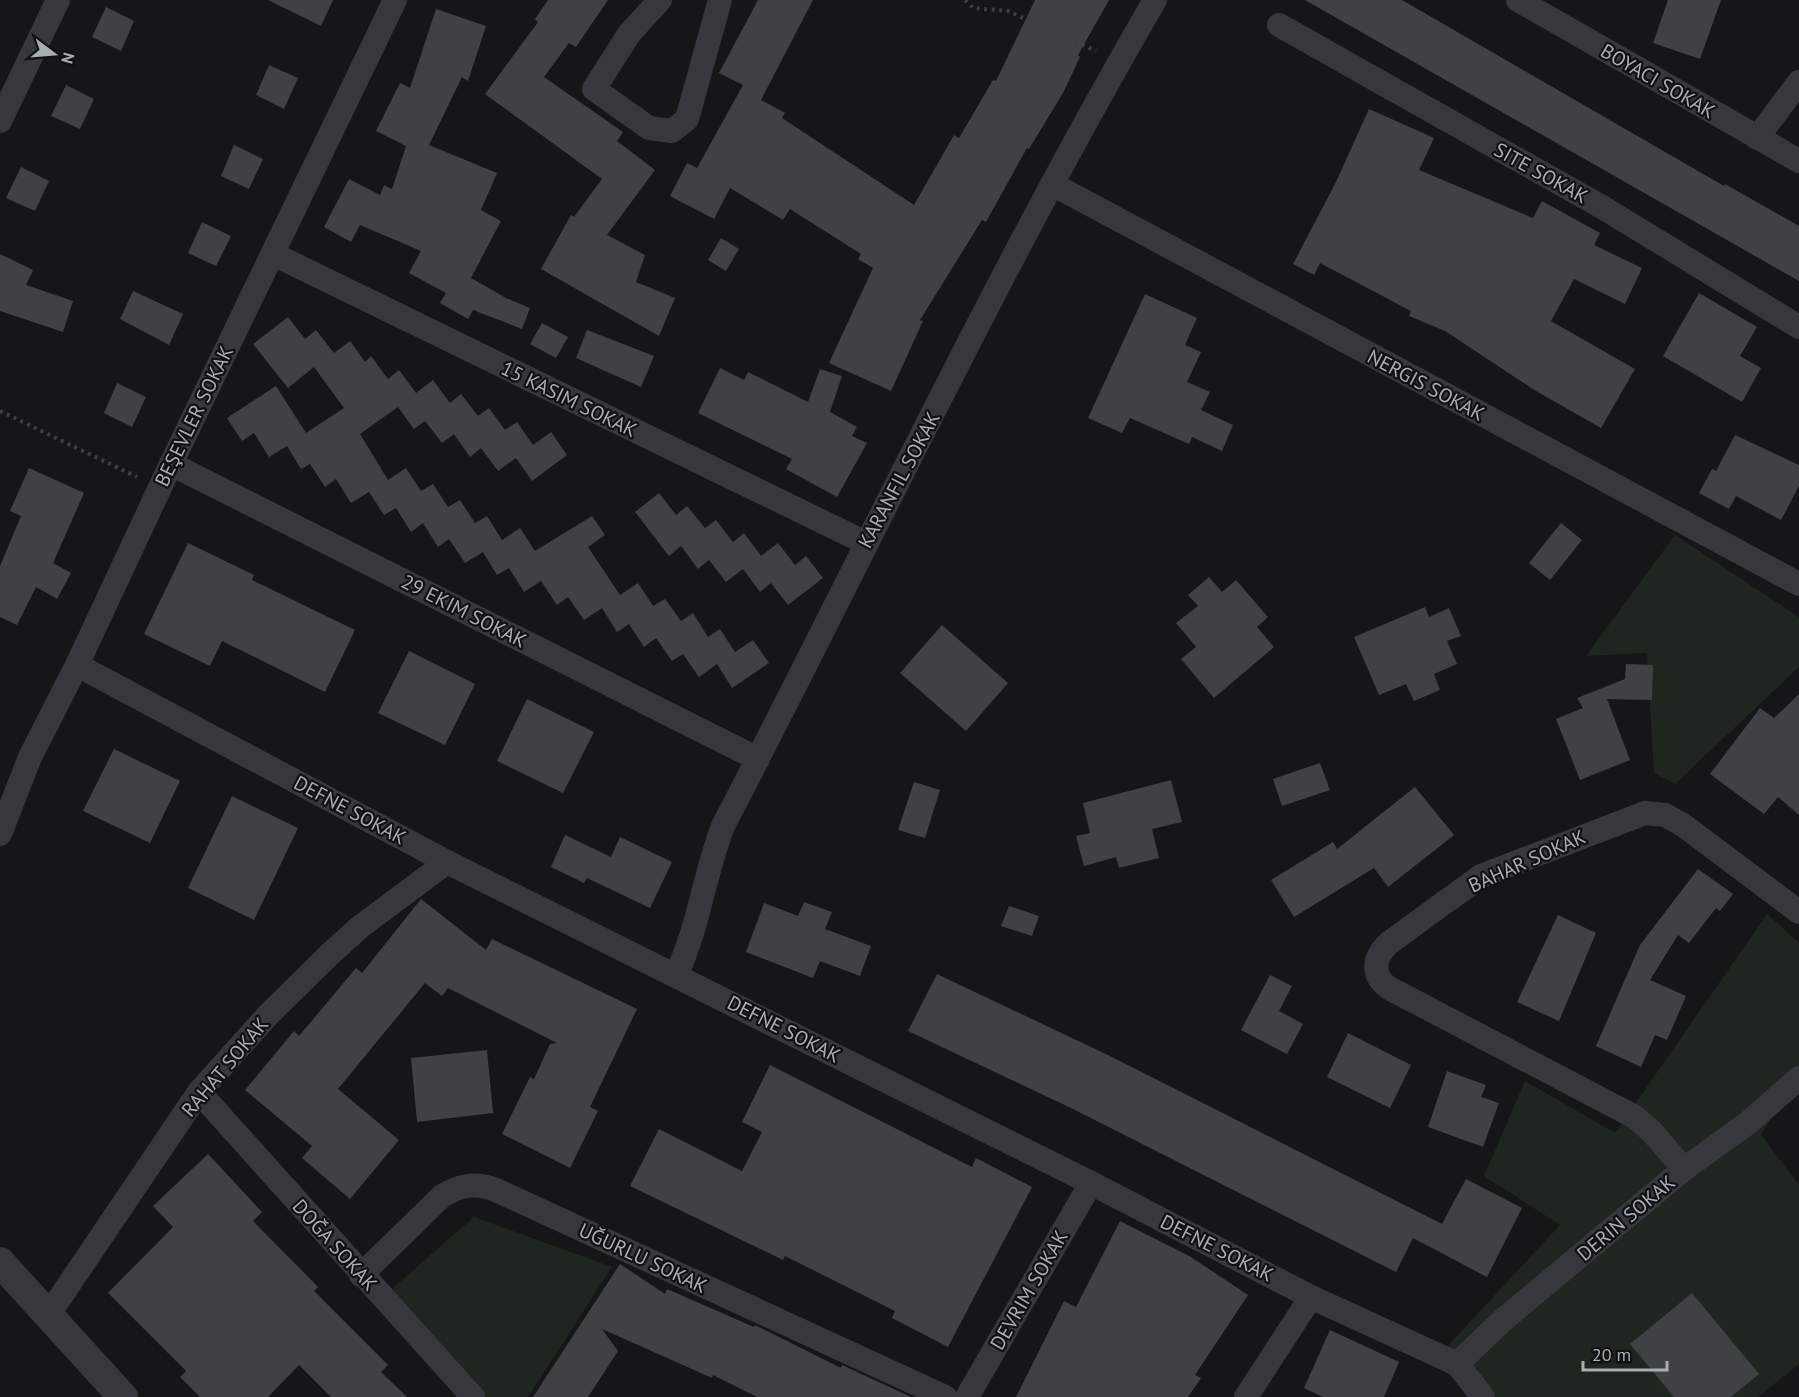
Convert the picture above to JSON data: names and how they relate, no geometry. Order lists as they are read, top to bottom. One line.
{"streets":{"street":["SITE SOKAK","NERGIS SOKAK","BEŞEVLER SOKAK","KARANFIL SOKAK","29 EKIM SOKAK","DEFNE SOKAK","BAHAR SOKAK","RAHAT SOKAK","DERIN SOKAK","DOĞA SOKAK","UĞURLU SOKAK","DEVRIM SOKAK"]},"crossings":[["NERGIS SOKAK","KARANFIL SOKAK"],["BEŞEVLER SOKAK","29 EKIM SOKAK"],["BEŞEVLER SOKAK","DEFNE SOKAK"],["KARANFIL SOKAK","29 EKIM SOKAK"],["KARANFIL SOKAK","DEFNE SOKAK"],["DEFNE SOKAK","RAHAT SOKAK"],["DEFNE SOKAK","DERIN SOKAK"],["DEFNE SOKAK","DEVRIM SOKAK"],["BAHAR SOKAK","DERIN SOKAK"],["RAHAT SOKAK","DOĞA SOKAK"],["DOĞA SOKAK","UĞURLU SOKAK"]],"scale_bar":"20 m","north":"right"}
